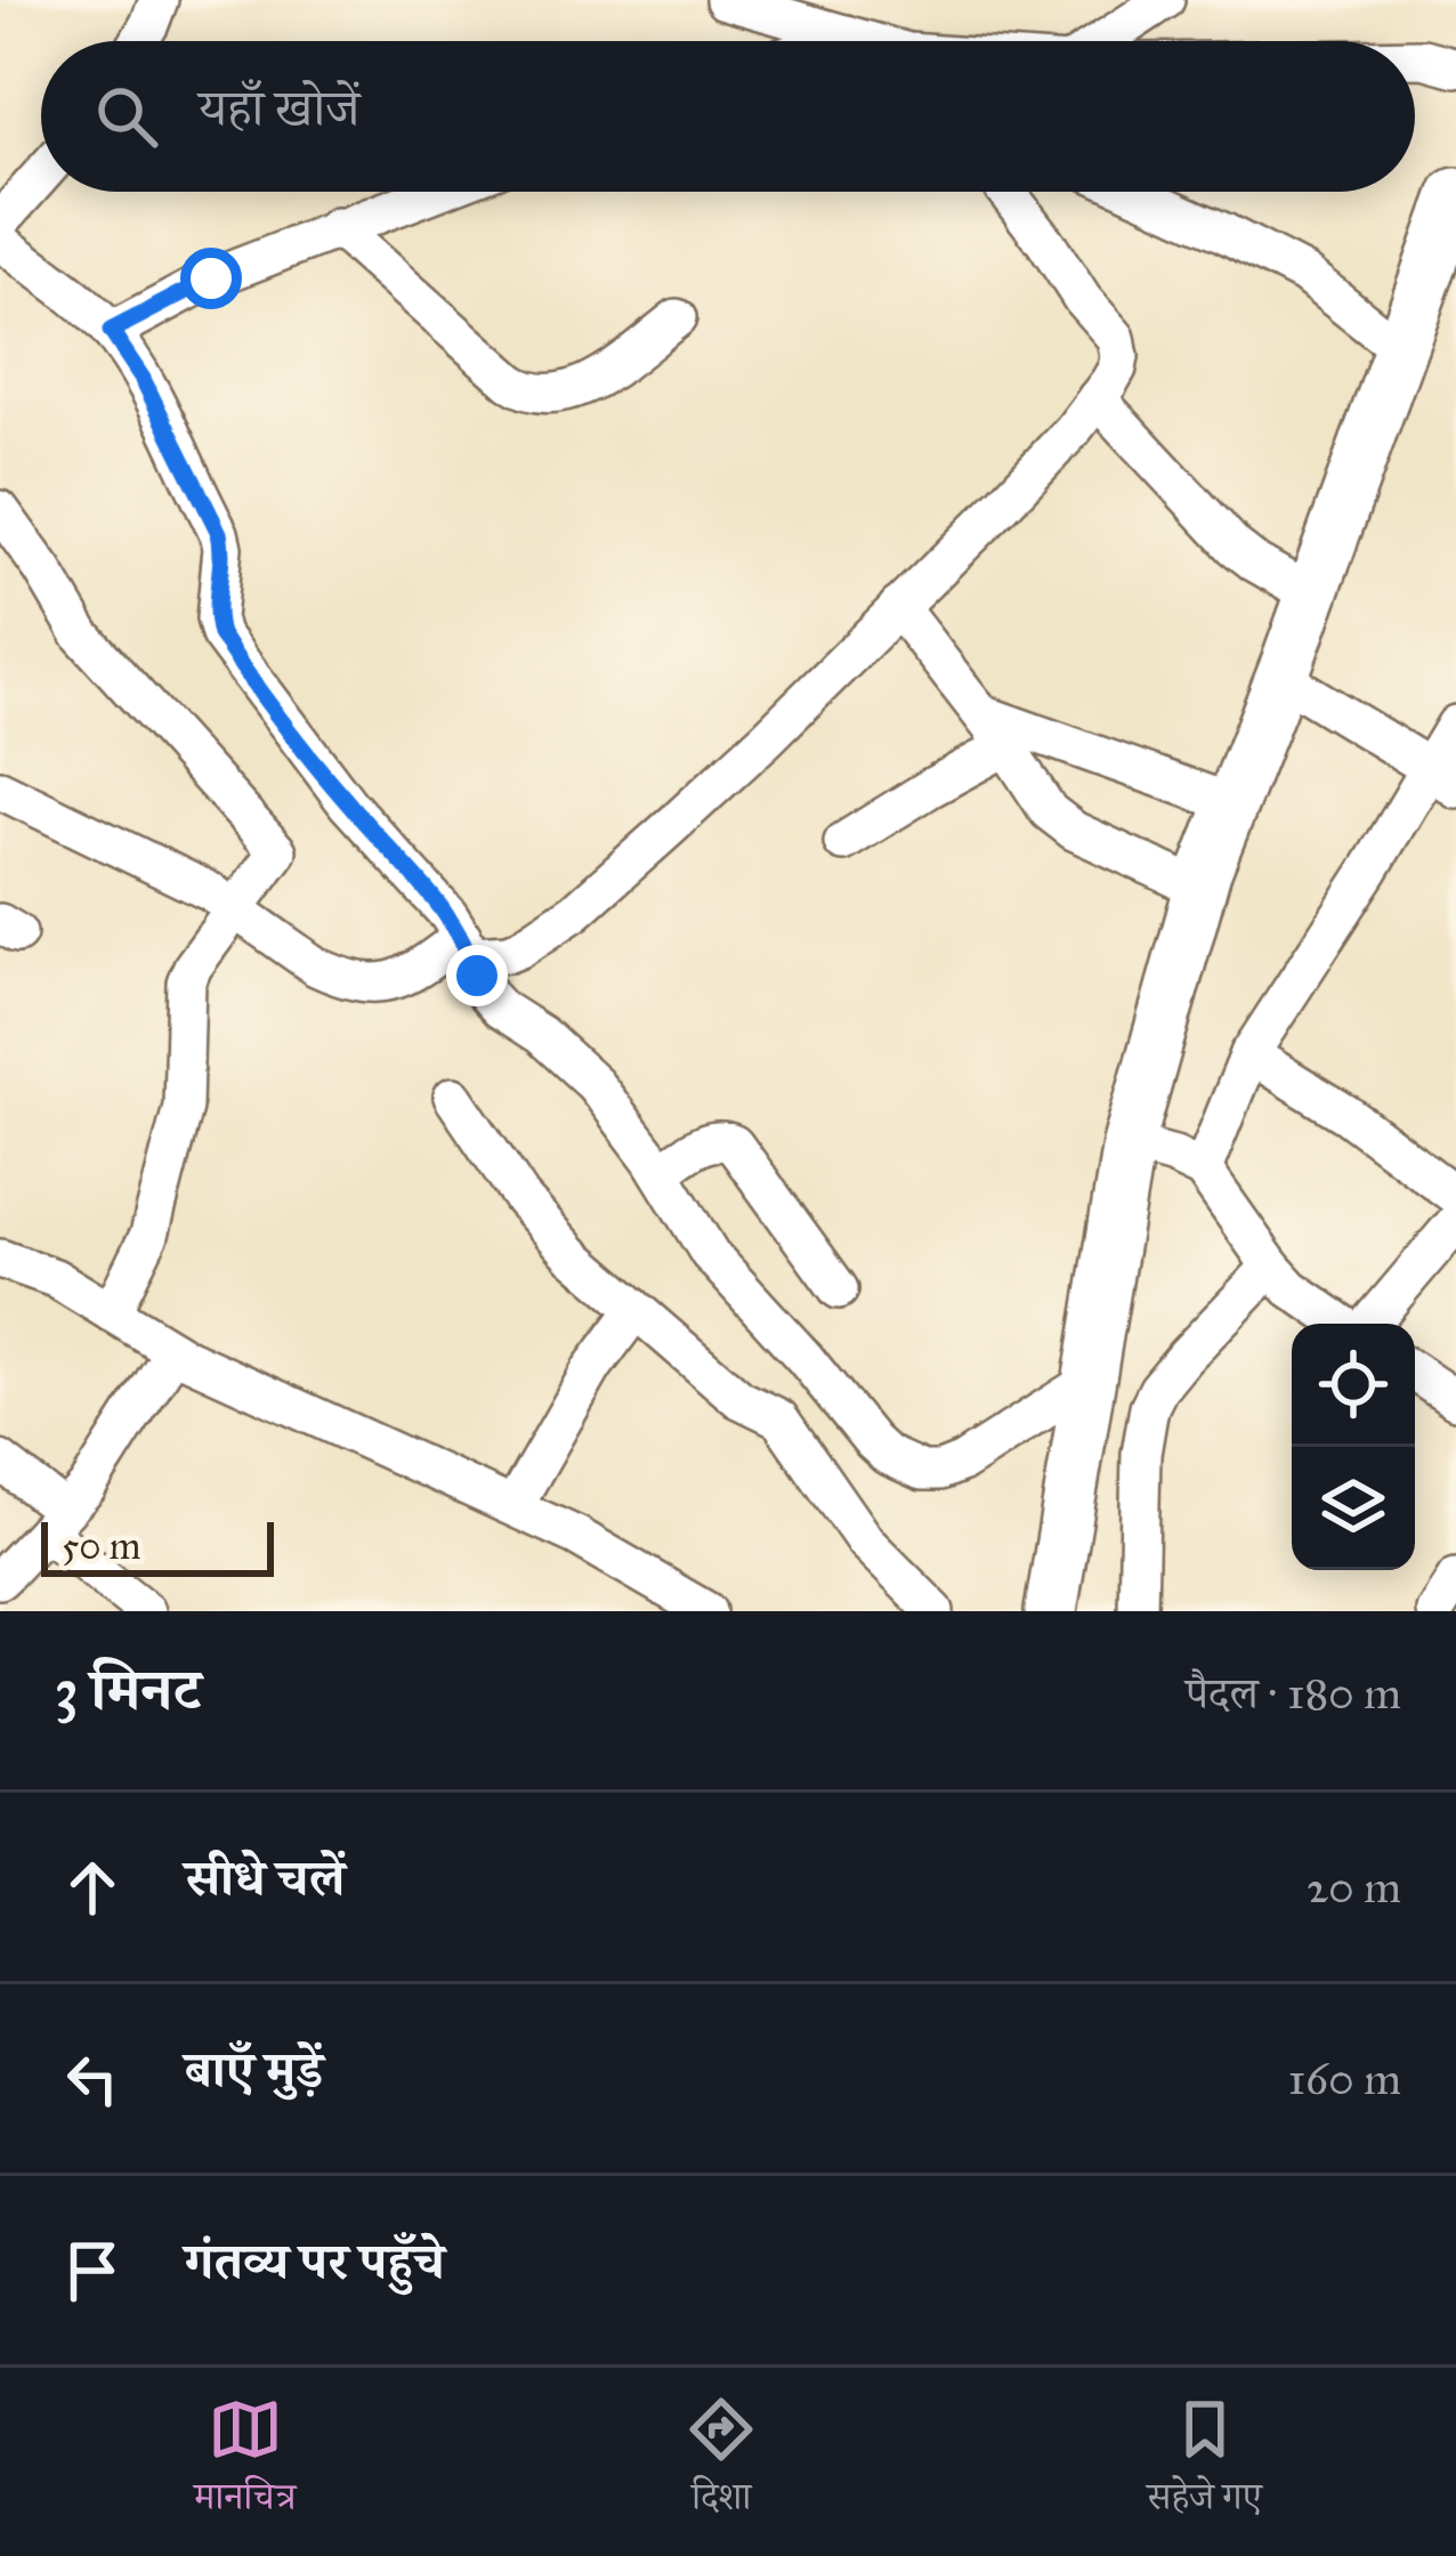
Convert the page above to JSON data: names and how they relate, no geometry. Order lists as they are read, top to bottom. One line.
{"scale_bar":"50 m","page":{"search":"यहाँ खोजें","scale":"50 m","heading":["3 मिनट","पैदल · 180 m"],"list":[["सीधे चलें","20 m"],["बाएँ मुड़ें","160 m"],"गंतव्य पर पहुँचे"],"nav":["मानचित्र","दिशा","सहेजे गए"]}}
